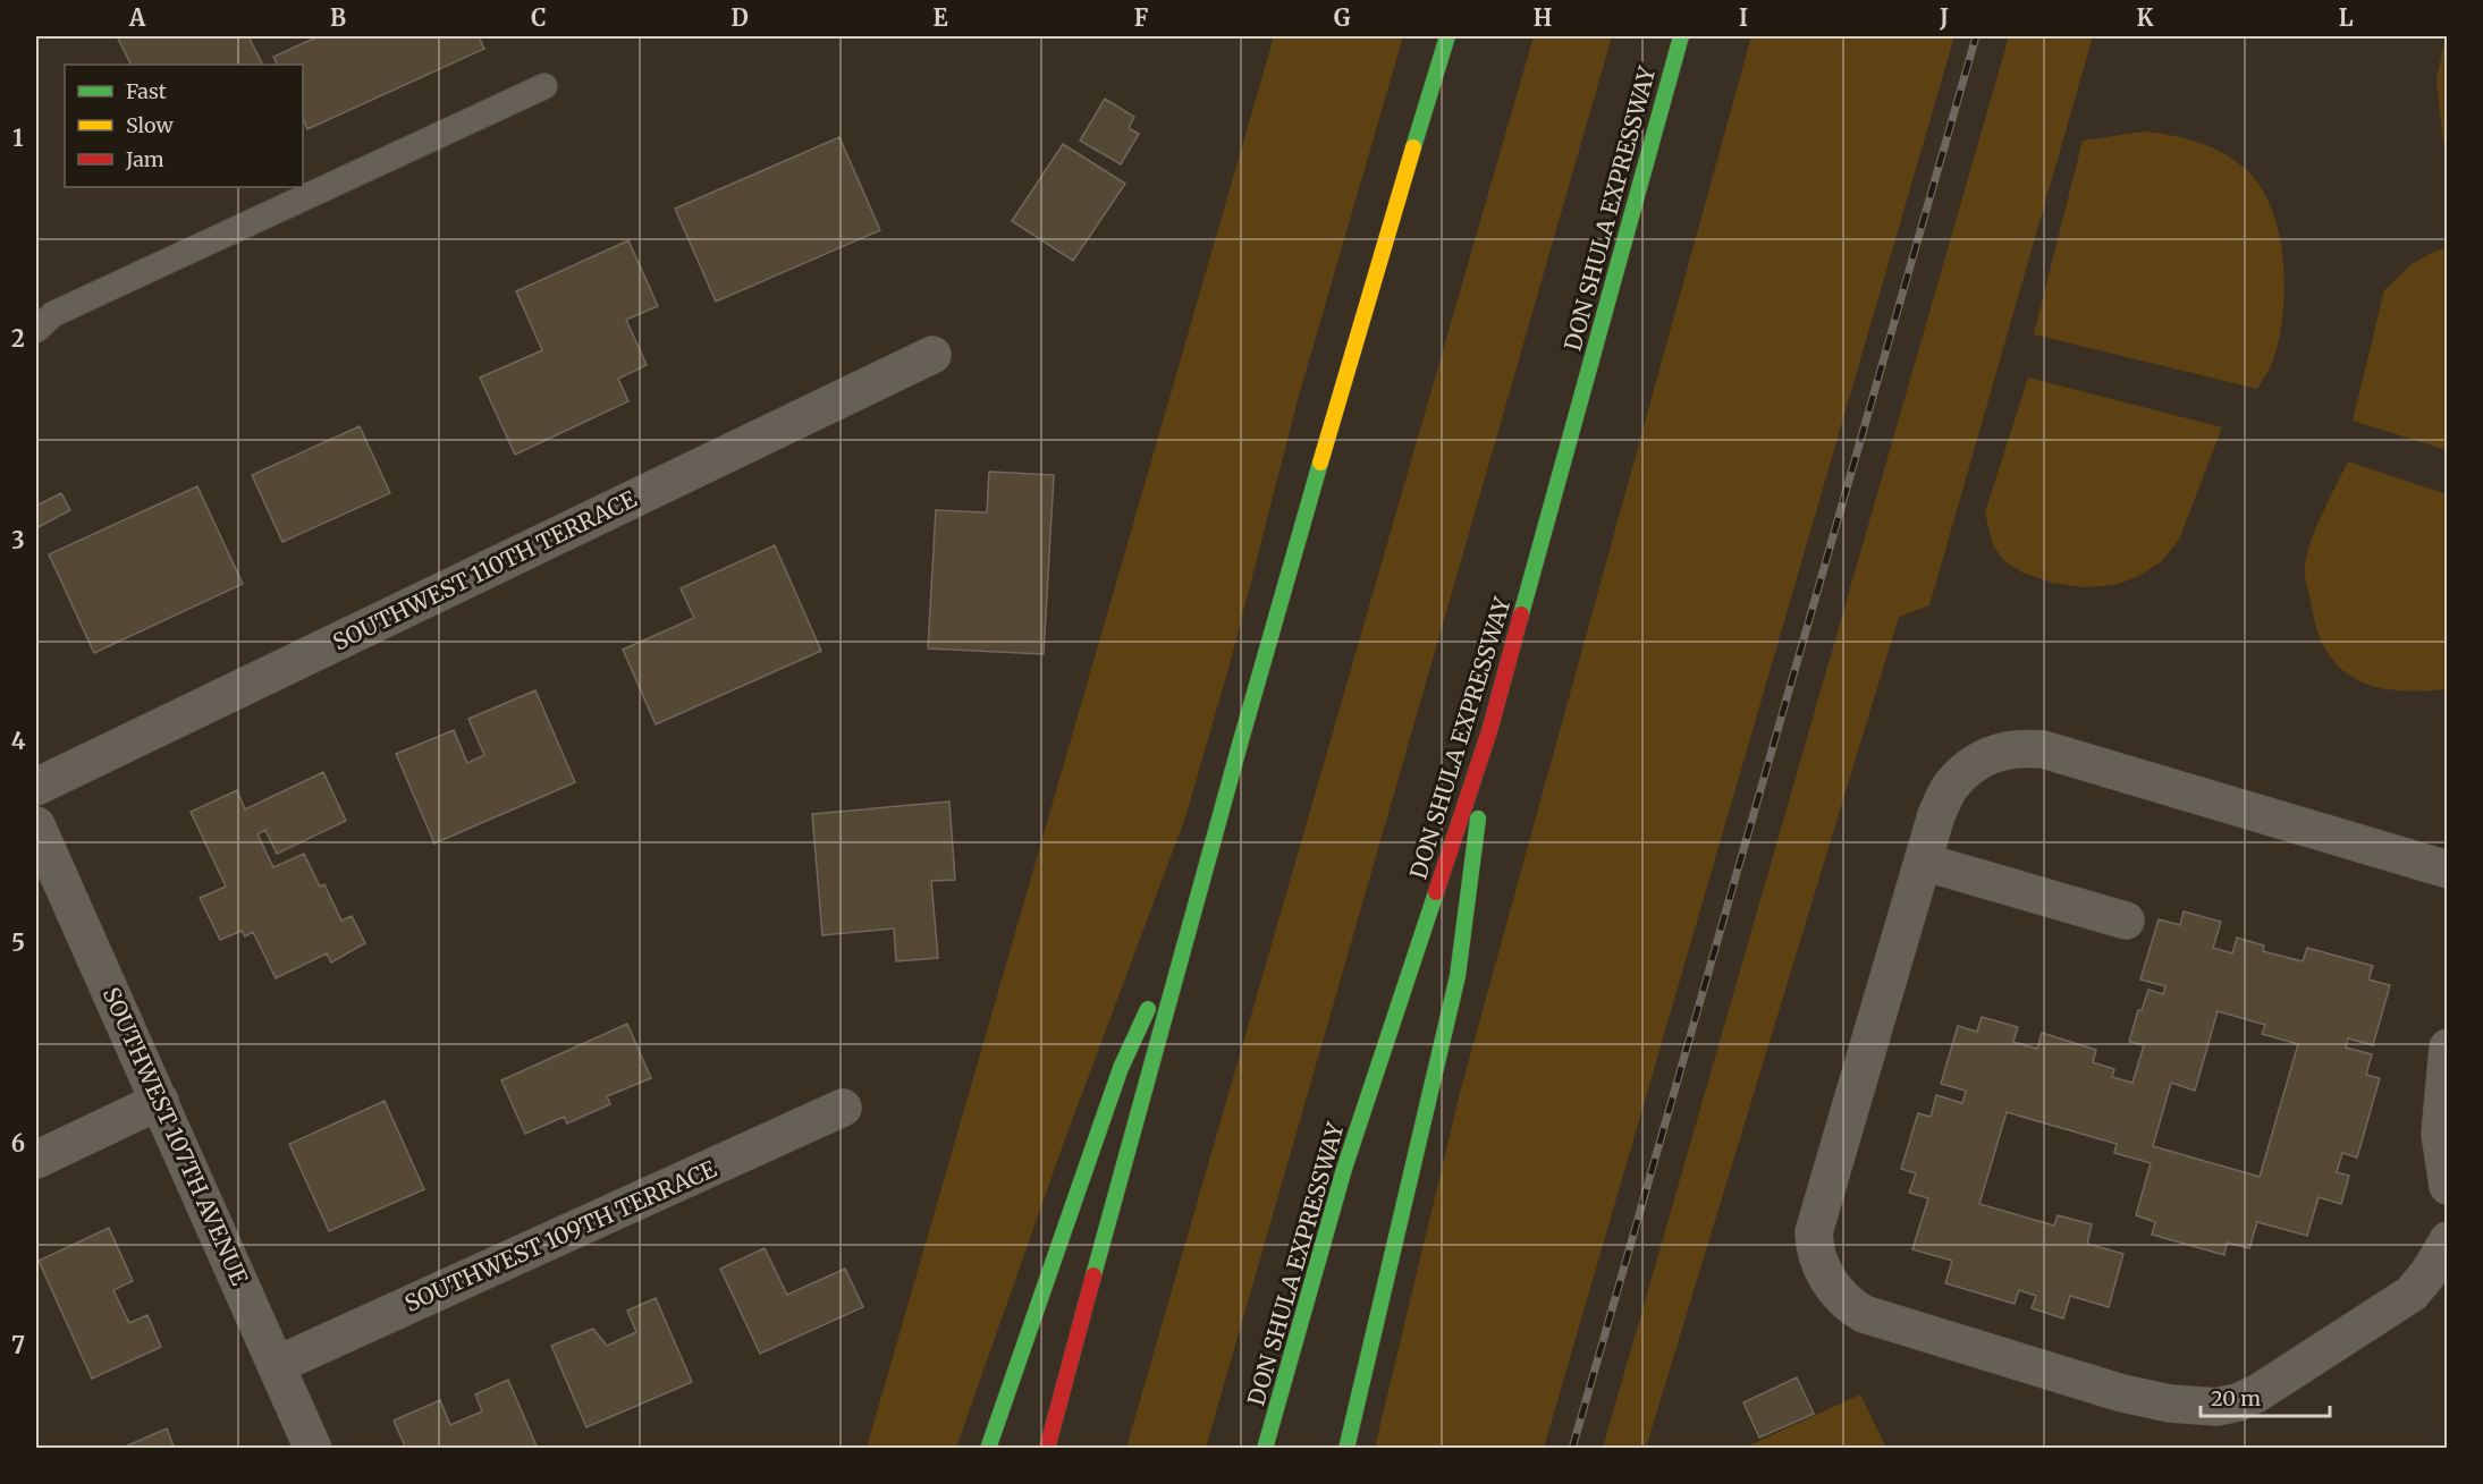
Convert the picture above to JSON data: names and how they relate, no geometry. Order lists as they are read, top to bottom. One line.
{"streets":{"highway":["DON SHULA EXPRESSWAY"],"street":["SOUTHWEST 110TH TERRACE","SOUTHWEST 107TH AVENUE","SOUTHWEST 109TH TERRACE"]},"crossings":[["SOUTHWEST 107TH AVENUE","SOUTHWEST 109TH TERRACE"]],"legend":["Fast","Slow","Jam"],"scale_bar":"20 m","grid":{"columns":["A","B","C","D","E","F","G","H","I","J","K","L"],"rows":["1","2","3","4","5","6","7"]}}
